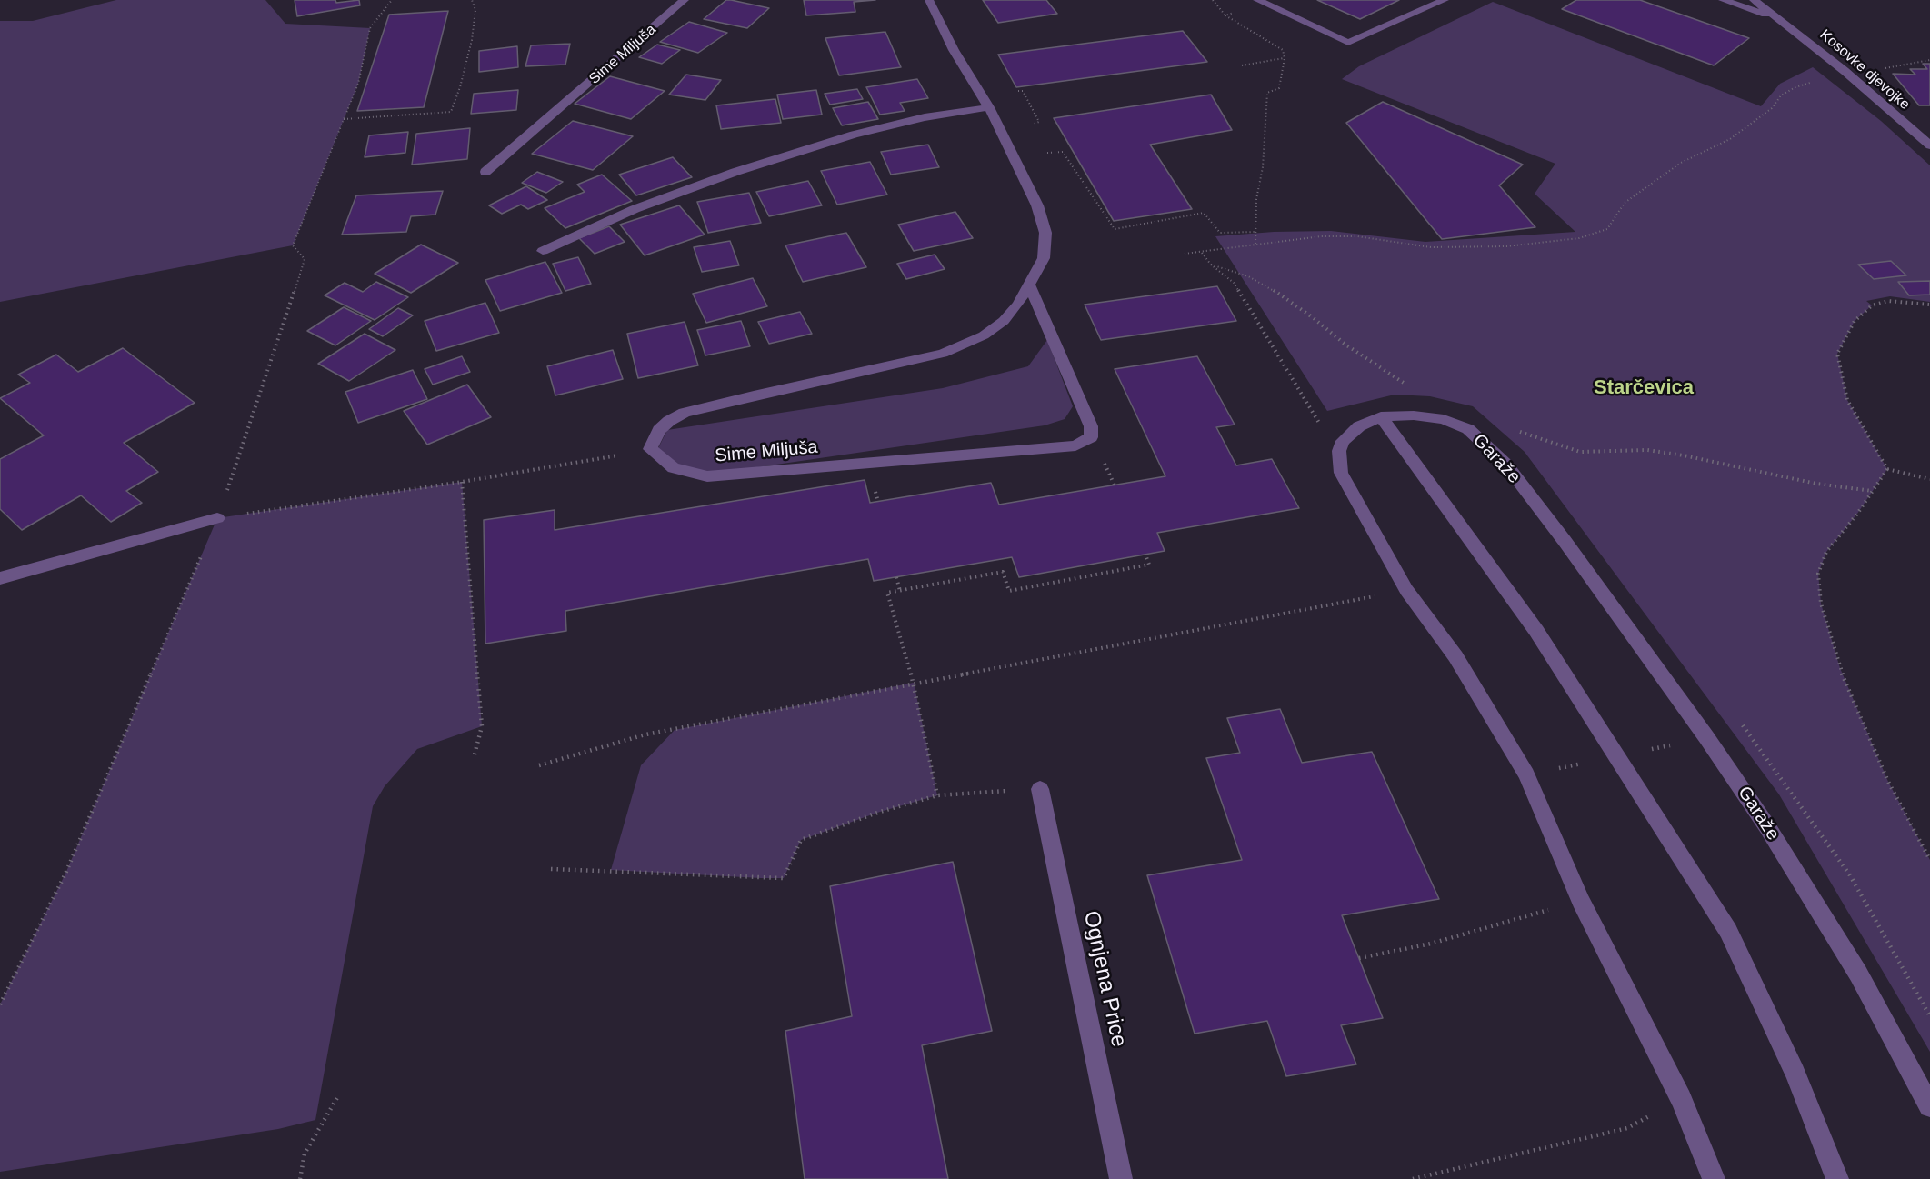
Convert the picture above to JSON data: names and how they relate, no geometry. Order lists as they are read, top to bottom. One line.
{"streets":{"street":["Sime Miljuša","Kosovke djevojke","Garaže","Ognjena Price"]},"districts":["Starčevica"]}
